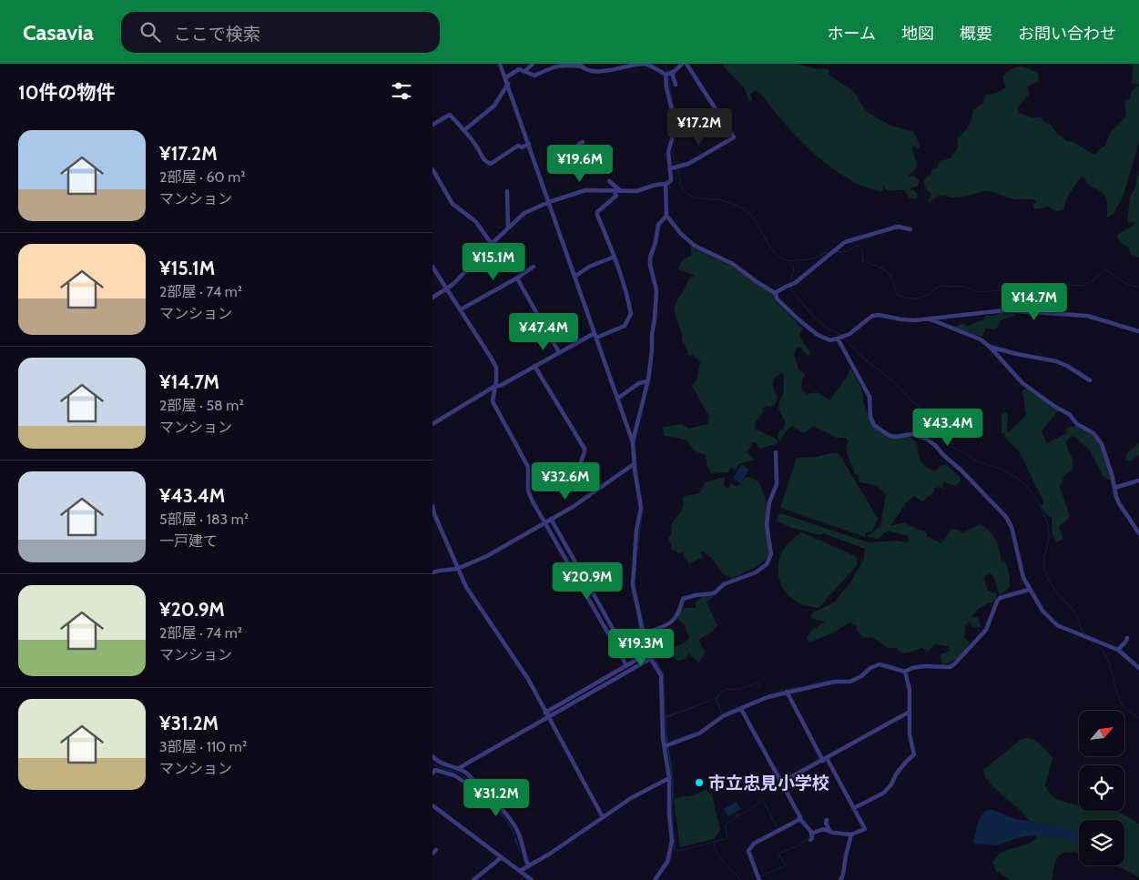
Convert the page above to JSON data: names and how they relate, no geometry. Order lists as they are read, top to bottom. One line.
{"places":["市立忠見小学校"],"north":"top right","page":{"header":"Casavia","search":"ここで検索","nav":["ホーム","地図","概要","お問い合わせ"],"heading":"10件の物件","price":["¥17.2M","¥19.6M","¥15.1M","¥14.7M","¥47.4M","¥43.4M","¥32.6M","¥20.9M","¥19.3M","¥31.2M"],"list":[{"name":"¥17.2M","note":"2部屋 · 60 m² · マンション"},{"name":"¥15.1M","note":"2部屋 · 74 m² · マンション"},{"name":"¥14.7M","note":"2部屋 · 58 m² · マンション"},{"name":"¥43.4M","note":"5部屋 · 183 m² · 一戸建て"},{"name":"¥20.9M","note":"2部屋 · 74 m² · マンション"},{"name":"¥31.2M","note":"3部屋 · 110 m² · マンション"}]}}
